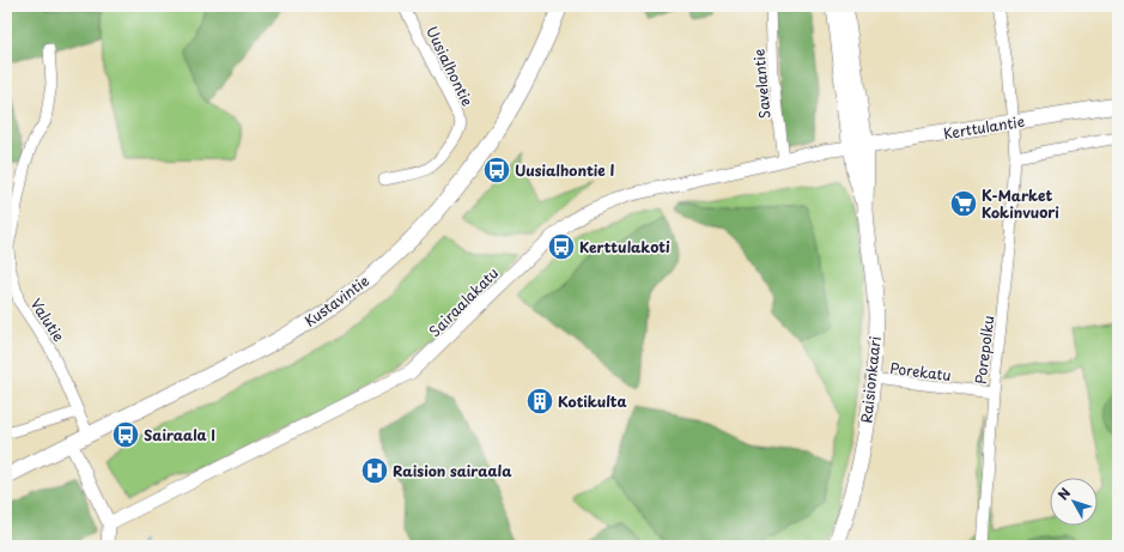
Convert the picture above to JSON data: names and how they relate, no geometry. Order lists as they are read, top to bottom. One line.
{"streets":{"main road":["Kerttulantie","Kustavintie","Raisionkaari"],"street":["Uusialhontie","Savelantie","Sairaalakatu","Valutie","Porepolku","Porekatu"]},"crossings":[["Savelantie","Sairaalakatu"],["Kerttulantie","Sairaalakatu"],["Kerttulantie","Porepolku"],["Kerttulantie","Raisionkaari"],["Kustavintie","Valutie"],["Sairaalakatu","Raisionkaari"],["Porepolku","Porekatu"],["Porekatu","Raisionkaari"]],"places":{"bus stop":["Uusialhontie I","Kerttulakoti","Sairaala I"],"supermarket":["K-Market Kokinvuori"],"building":["Kotikulta"],"hospital":["Raision sairaala"]},"north":"top left"}
